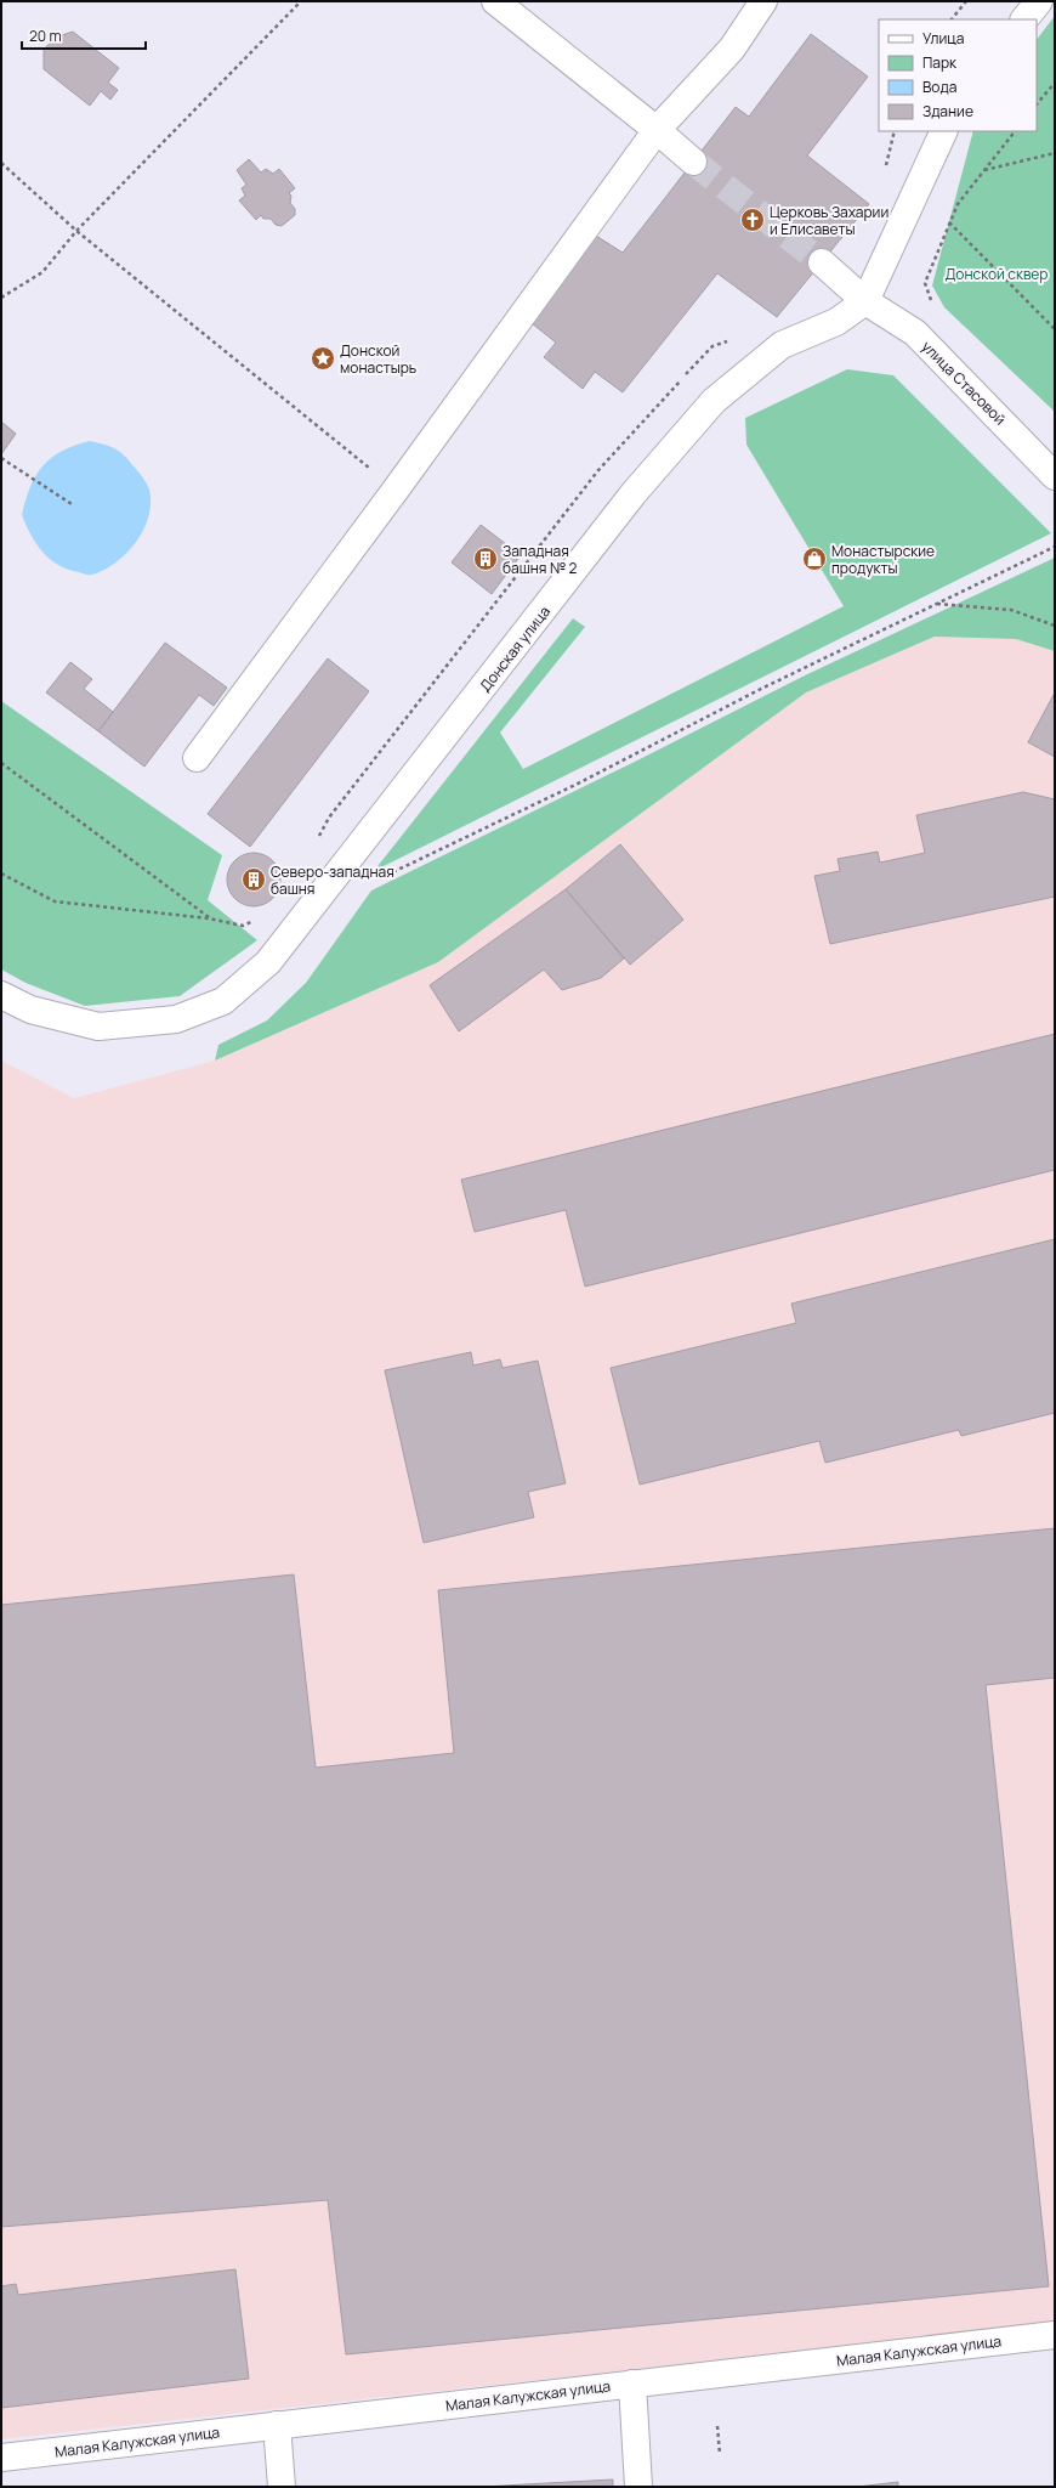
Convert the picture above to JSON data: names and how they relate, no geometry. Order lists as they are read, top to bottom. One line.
{"streets":{"street":["улица Стасовой","Донская улица","Малая Калужская улица"]},"crossings":[["улица Стасовой","Донская улица"]],"parks":["Донской сквер"],"places":{"church":["Церковь Захарии и Елисаветы"],"place":["Донской монастырь"],"building":["Западная башня № 2","Северо-западная башня"],"shop":["Монастырские продукты"]},"legend":["Улица","Парк","Вода","Здание"],"scale_bar":"20 m"}
